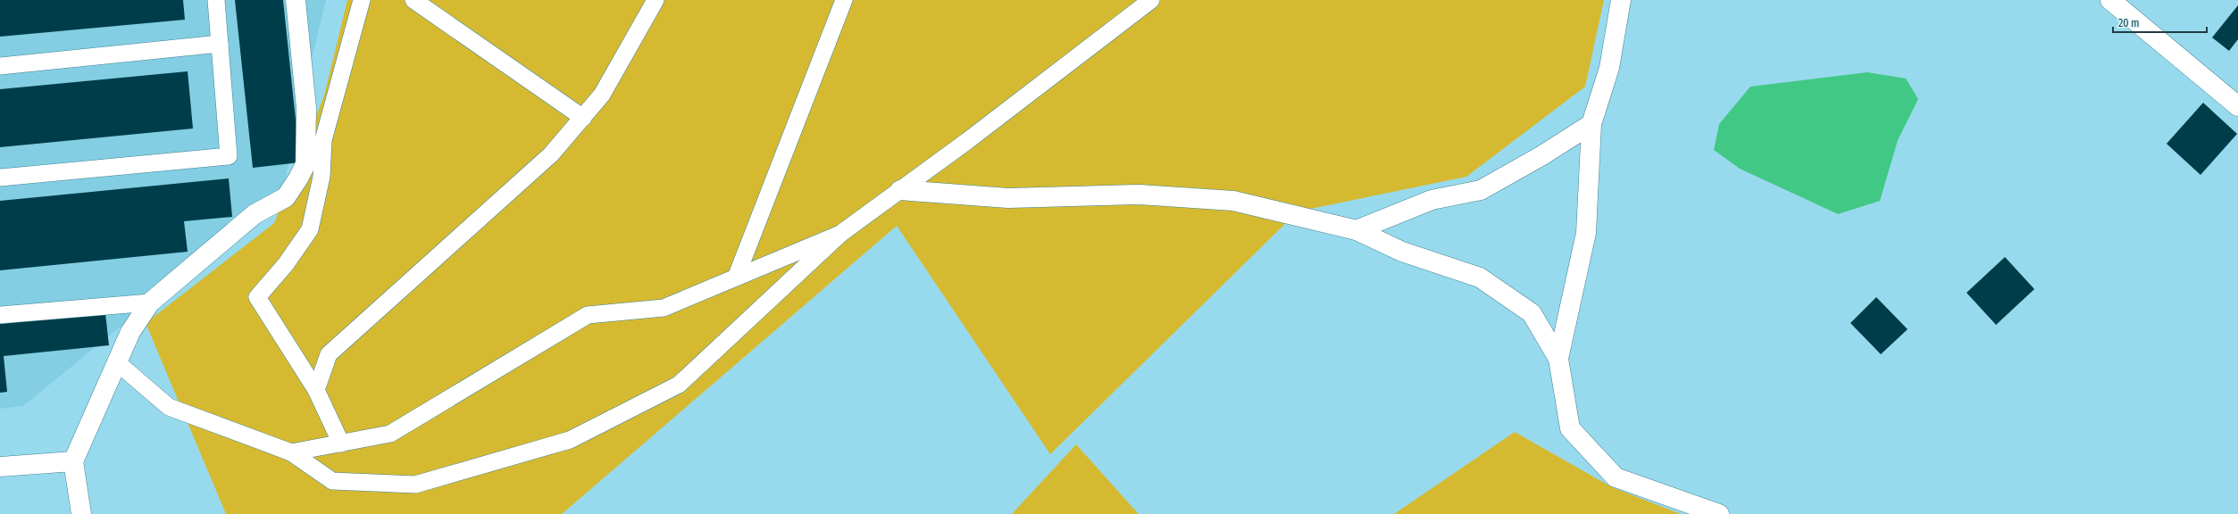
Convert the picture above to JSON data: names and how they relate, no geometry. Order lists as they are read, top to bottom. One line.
{"scale_bar":"20 m"}
